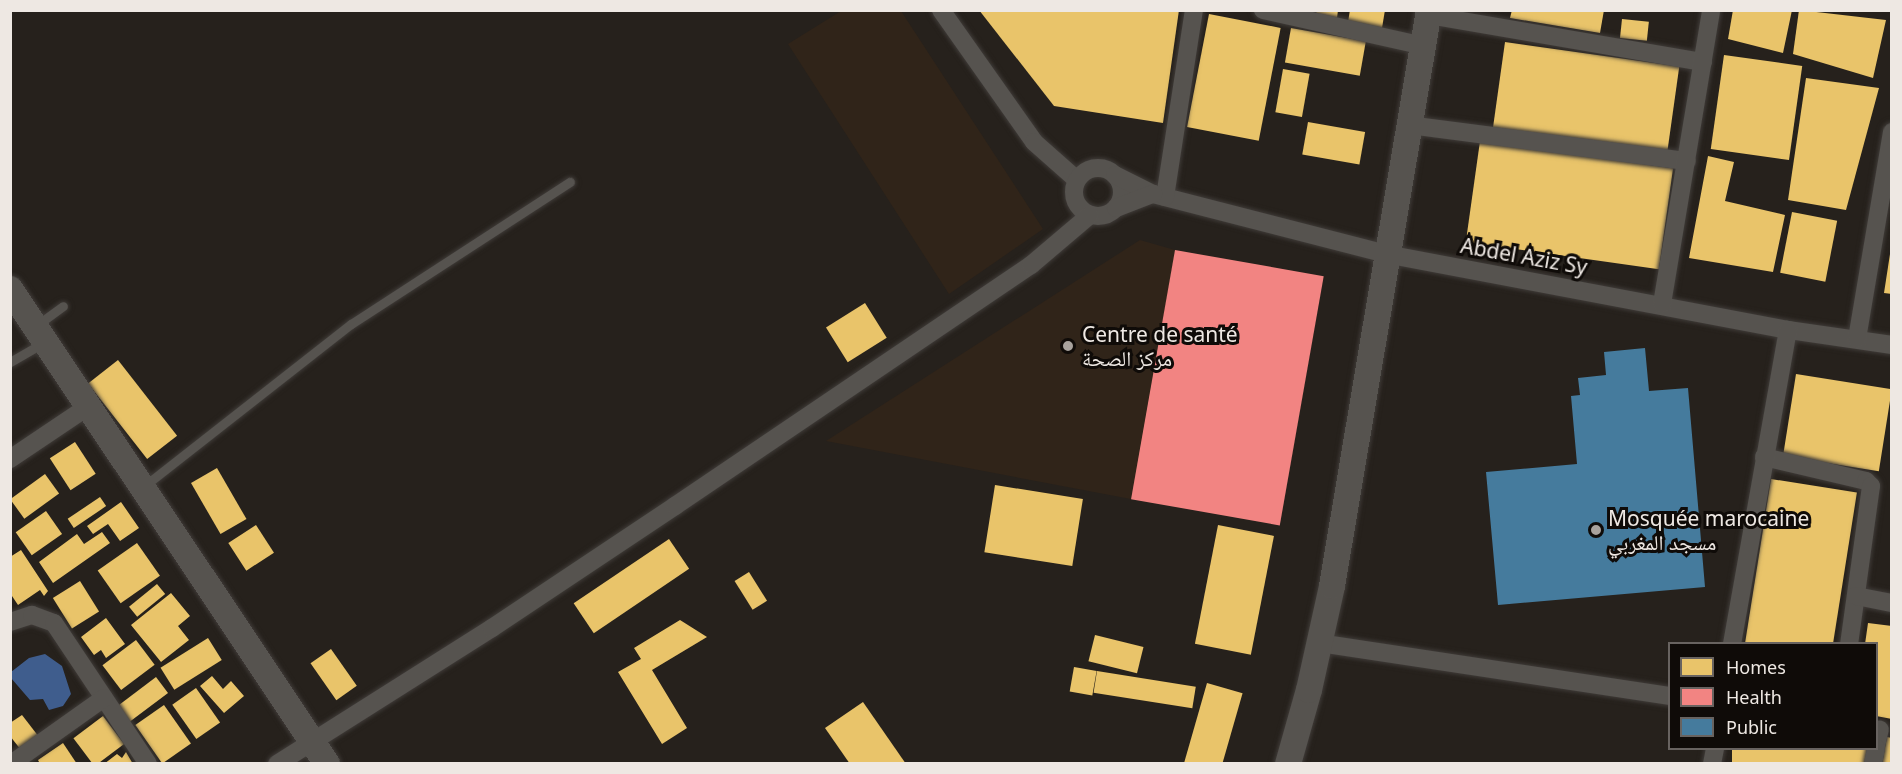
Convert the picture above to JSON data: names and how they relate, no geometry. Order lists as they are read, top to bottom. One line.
{"streets":{"street":["Abdel Aziz Sy"]},"places":["Centre de santé مركز الصحة","Mosquée marocaine مسجد المغربي"],"legend":["Homes","Health","Public"]}
